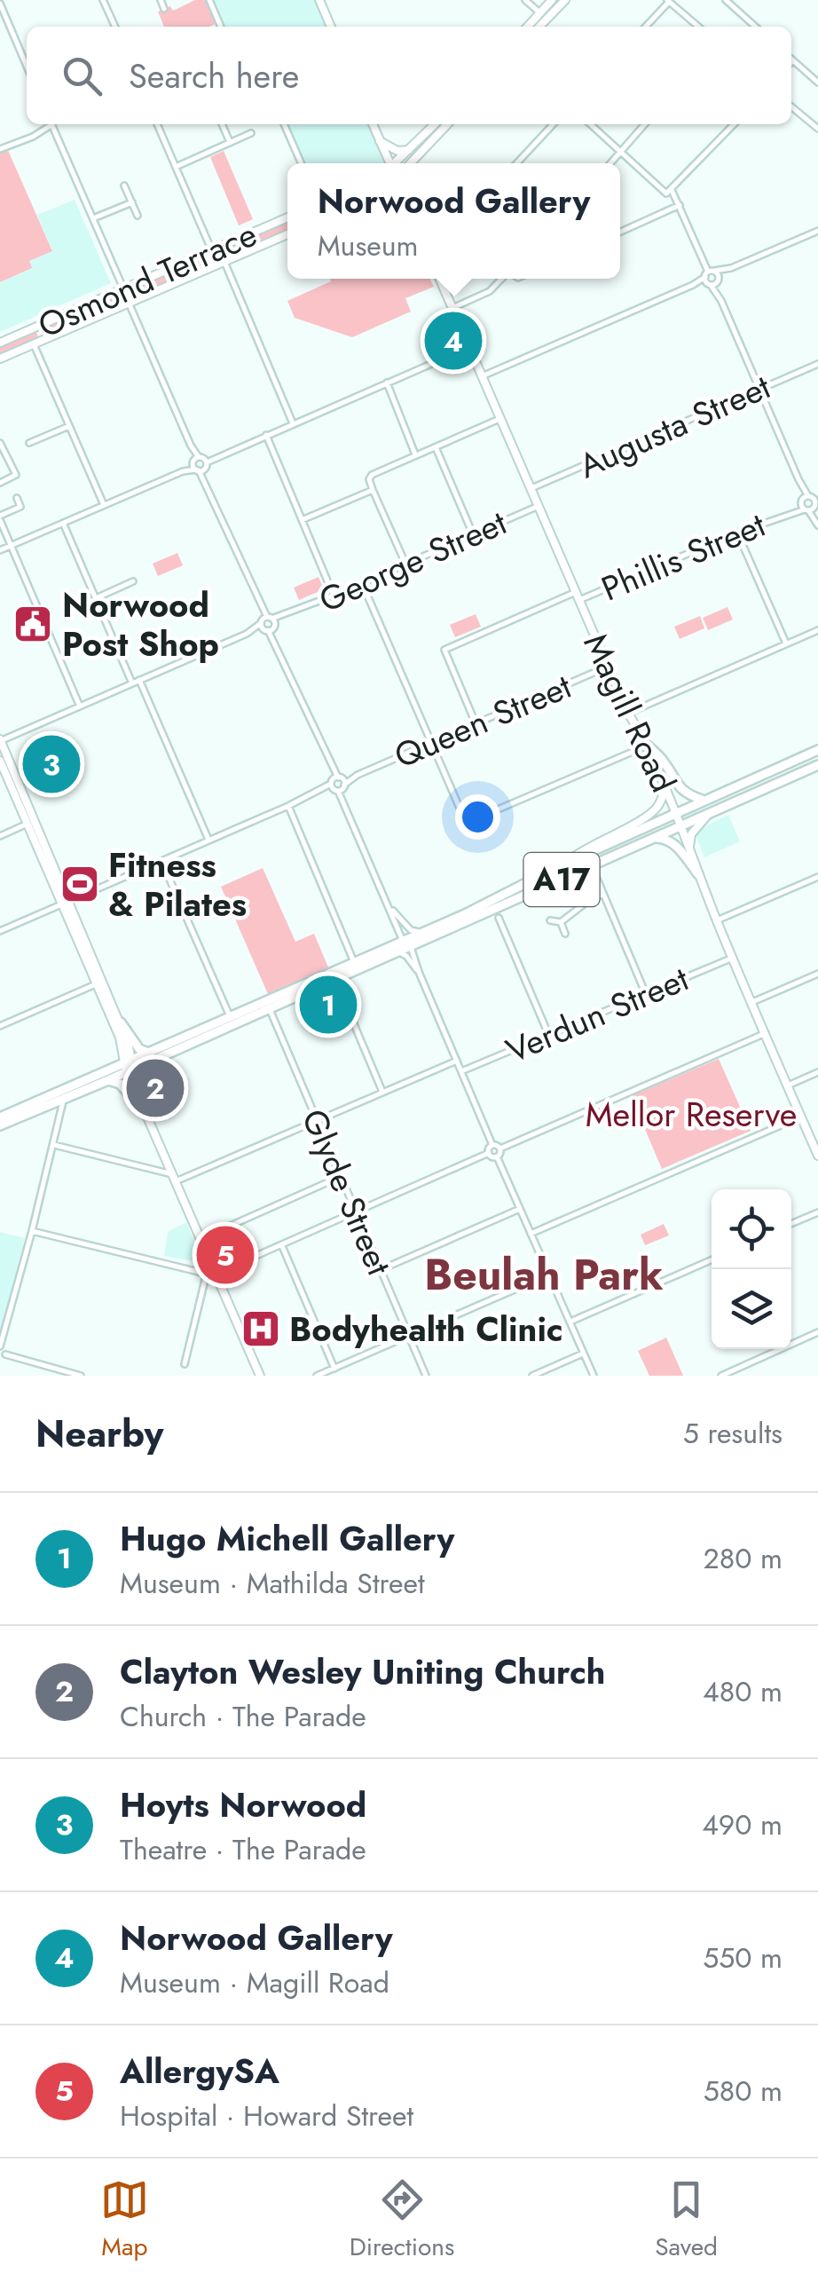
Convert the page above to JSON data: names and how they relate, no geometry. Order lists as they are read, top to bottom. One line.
{"streets":{"highway":["A17"],"main road":["Osmond Terrace","Magill Road"],"street":["Augusta Street","Phillis Street","George Street","Queen Street","Verdun Street","Glyde Street"]},"crossings":[["Augusta Street","Magill Road"],["Phillis Street","Magill Road"],["George Street","Magill Road"],["Magill Road","Queen Street"],["Magill Road","A17"],["Magill Road","Verdun Street"],["A17","Glyde Street"]],"districts":["Beulah Park"],"parks":["Mellor Reserve"],"places":{"public building":["Norwood Post Shop"],"sports":["Fitness & Pilates"],"hospital":["Bodyhealth Clinic"]},"page":{"search":"Search here","popup":["Norwood Gallery","Museum"],"pins":["4","3","1","2","5"],"heading":["Nearby","5 results"],"list":[{"mark":"1","name":"Hugo Michell Gallery","note":"Museum · Mathilda Street","value":"280 m"},{"mark":"2","name":"Clayton Wesley Uniting Church","note":"Church · The Parade","value":"480 m"},{"mark":"3","name":"Hoyts Norwood","note":"Theatre · The Parade","value":"490 m"},{"mark":"4","name":"Norwood Gallery","note":"Museum · Magill Road","value":"550 m"},{"mark":"5","name":"AllergySA","note":"Hospital · Howard Street","value":"580 m"}],"nav":["Map","Directions","Saved"]}}
